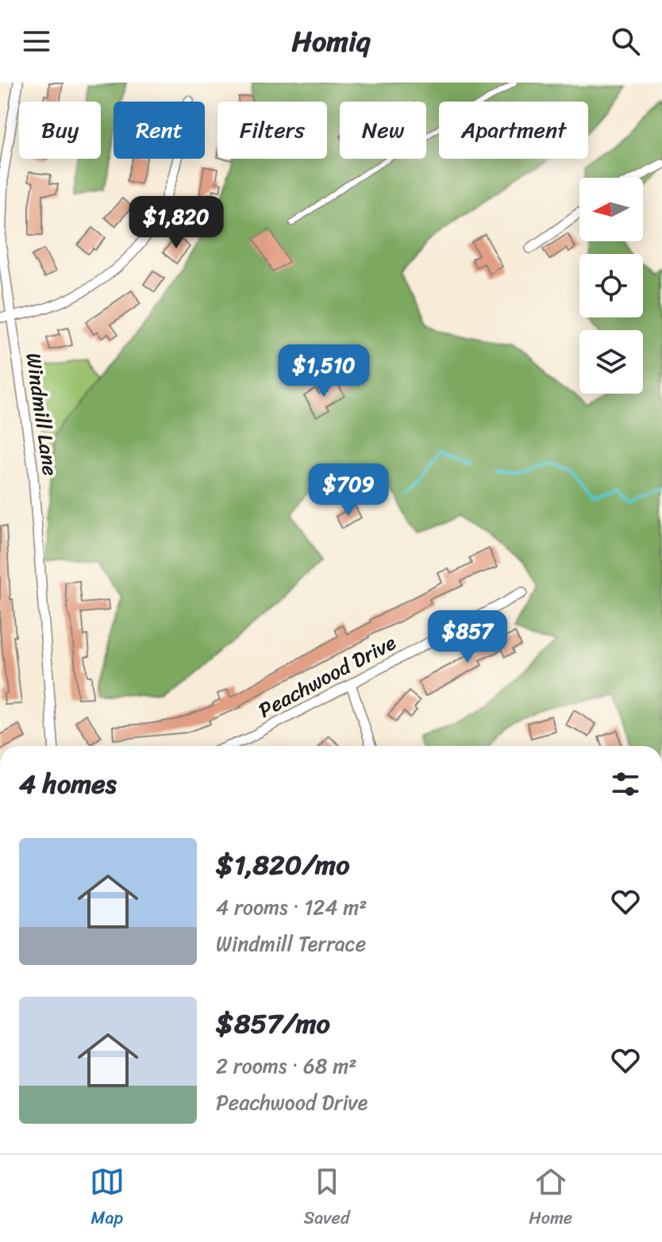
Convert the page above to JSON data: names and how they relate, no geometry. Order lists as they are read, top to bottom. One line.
{"streets":{"street":["Windmill Lane","Peachwood Drive"]},"north":"left","page":{"header":"Homiq","chip":["Buy","Rent","Filters","New","Apartment"],"price":["$1,820","$1,510","$709","$857"],"heading":"4 homes","list":[{"name":"$1,820/mo","note":"4 rooms · 124 m² · Windmill Terrace"},{"name":"$857/mo","note":"2 rooms · 68 m² · Peachwood Drive"}],"tabs":["Map","Saved","Home"]}}
